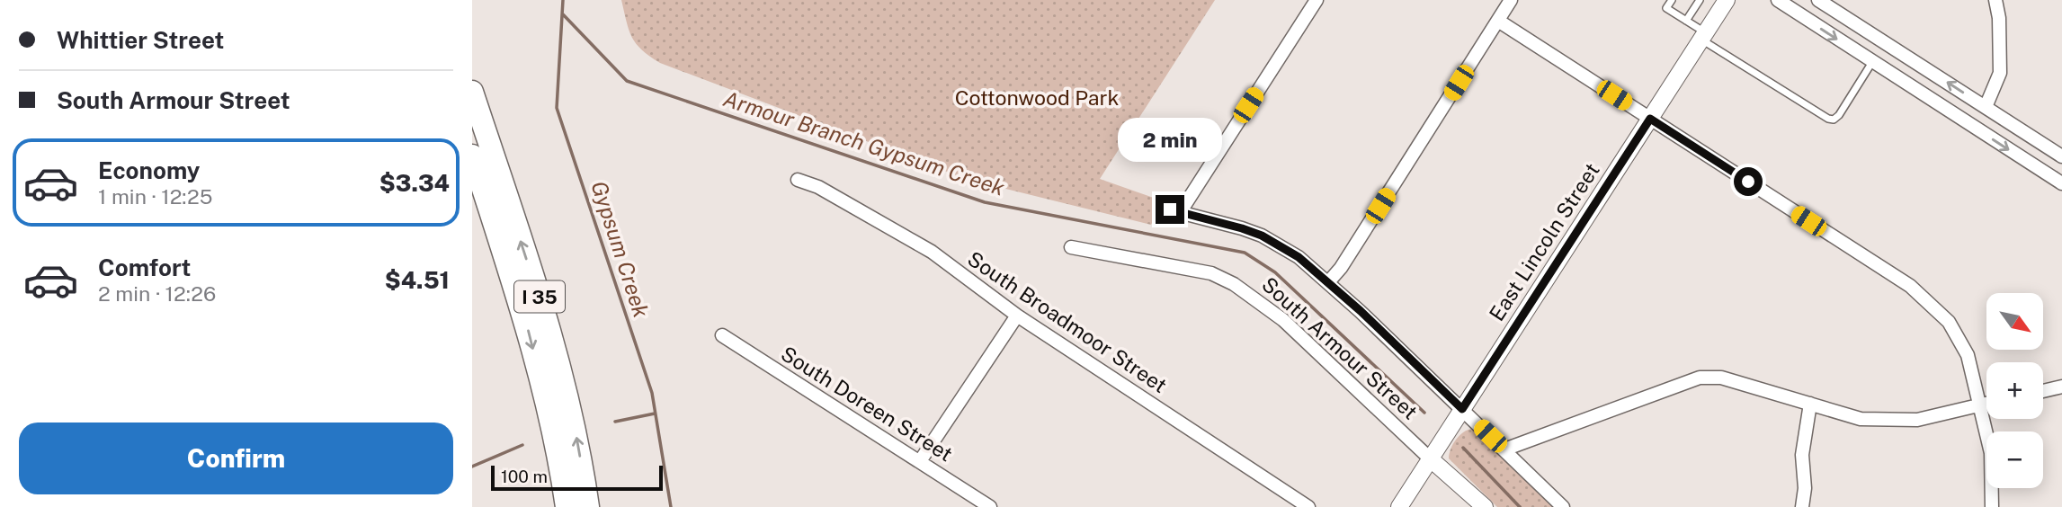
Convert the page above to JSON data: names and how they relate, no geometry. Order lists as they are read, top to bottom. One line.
{"streets":{"highway":["I 35"],"street":["East Lincoln Street","South Broadmoor Street","South Armour Street","South Doreen Street"]},"crossings":[["East Lincoln Street","South Armour Street"]],"water":["Armour Branch Gypsum Creek","Gypsum Creek"],"parks":["Cottonwood Park"],"scale_bar":"100 m","north":"bottom right","page":{"banner":["Whittier Street","South Armour Street"],"bubble":"2 min","list":[{"name":"Economy","note":"1 min · 12:25","value":"$3.34"},{"name":"Comfort","note":"2 min · 12:26","value":"$4.51"}],"map_buttons":["+","−"],"buttons":"Confirm","scale":"100 m"}}
